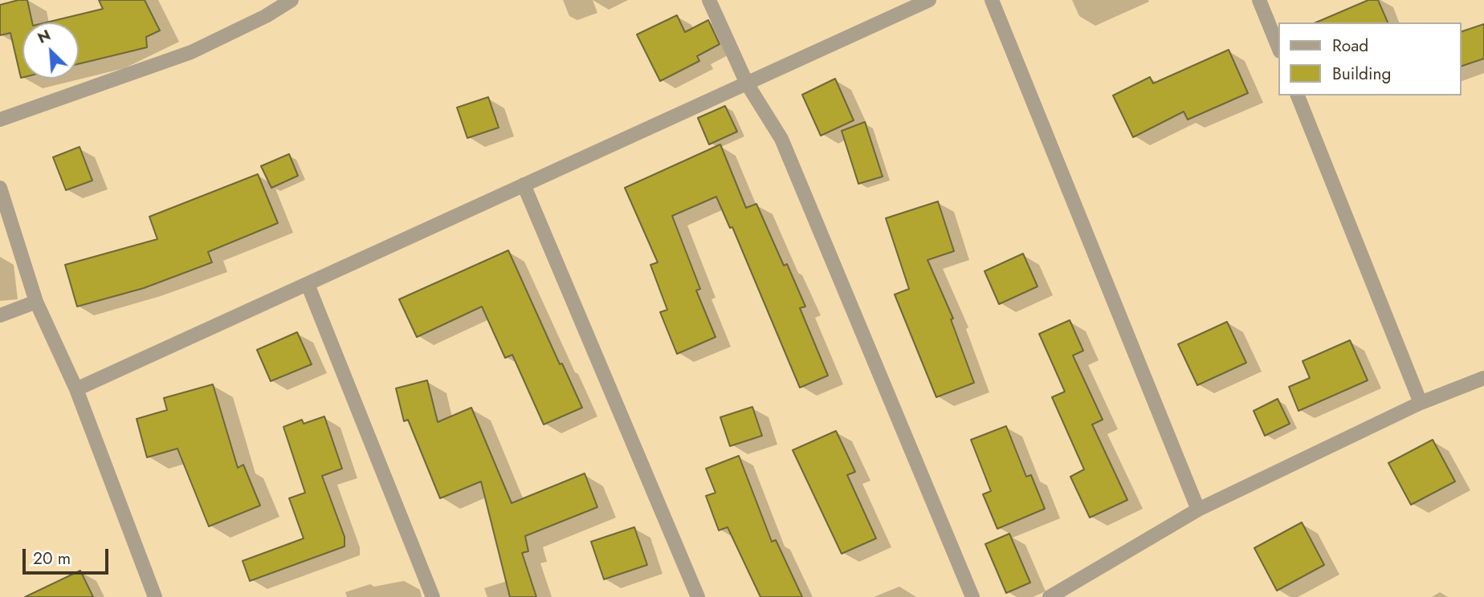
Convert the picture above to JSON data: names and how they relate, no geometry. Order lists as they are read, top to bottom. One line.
{"legend":["Road","Building"],"scale_bar":"20 m","north":"top left"}
